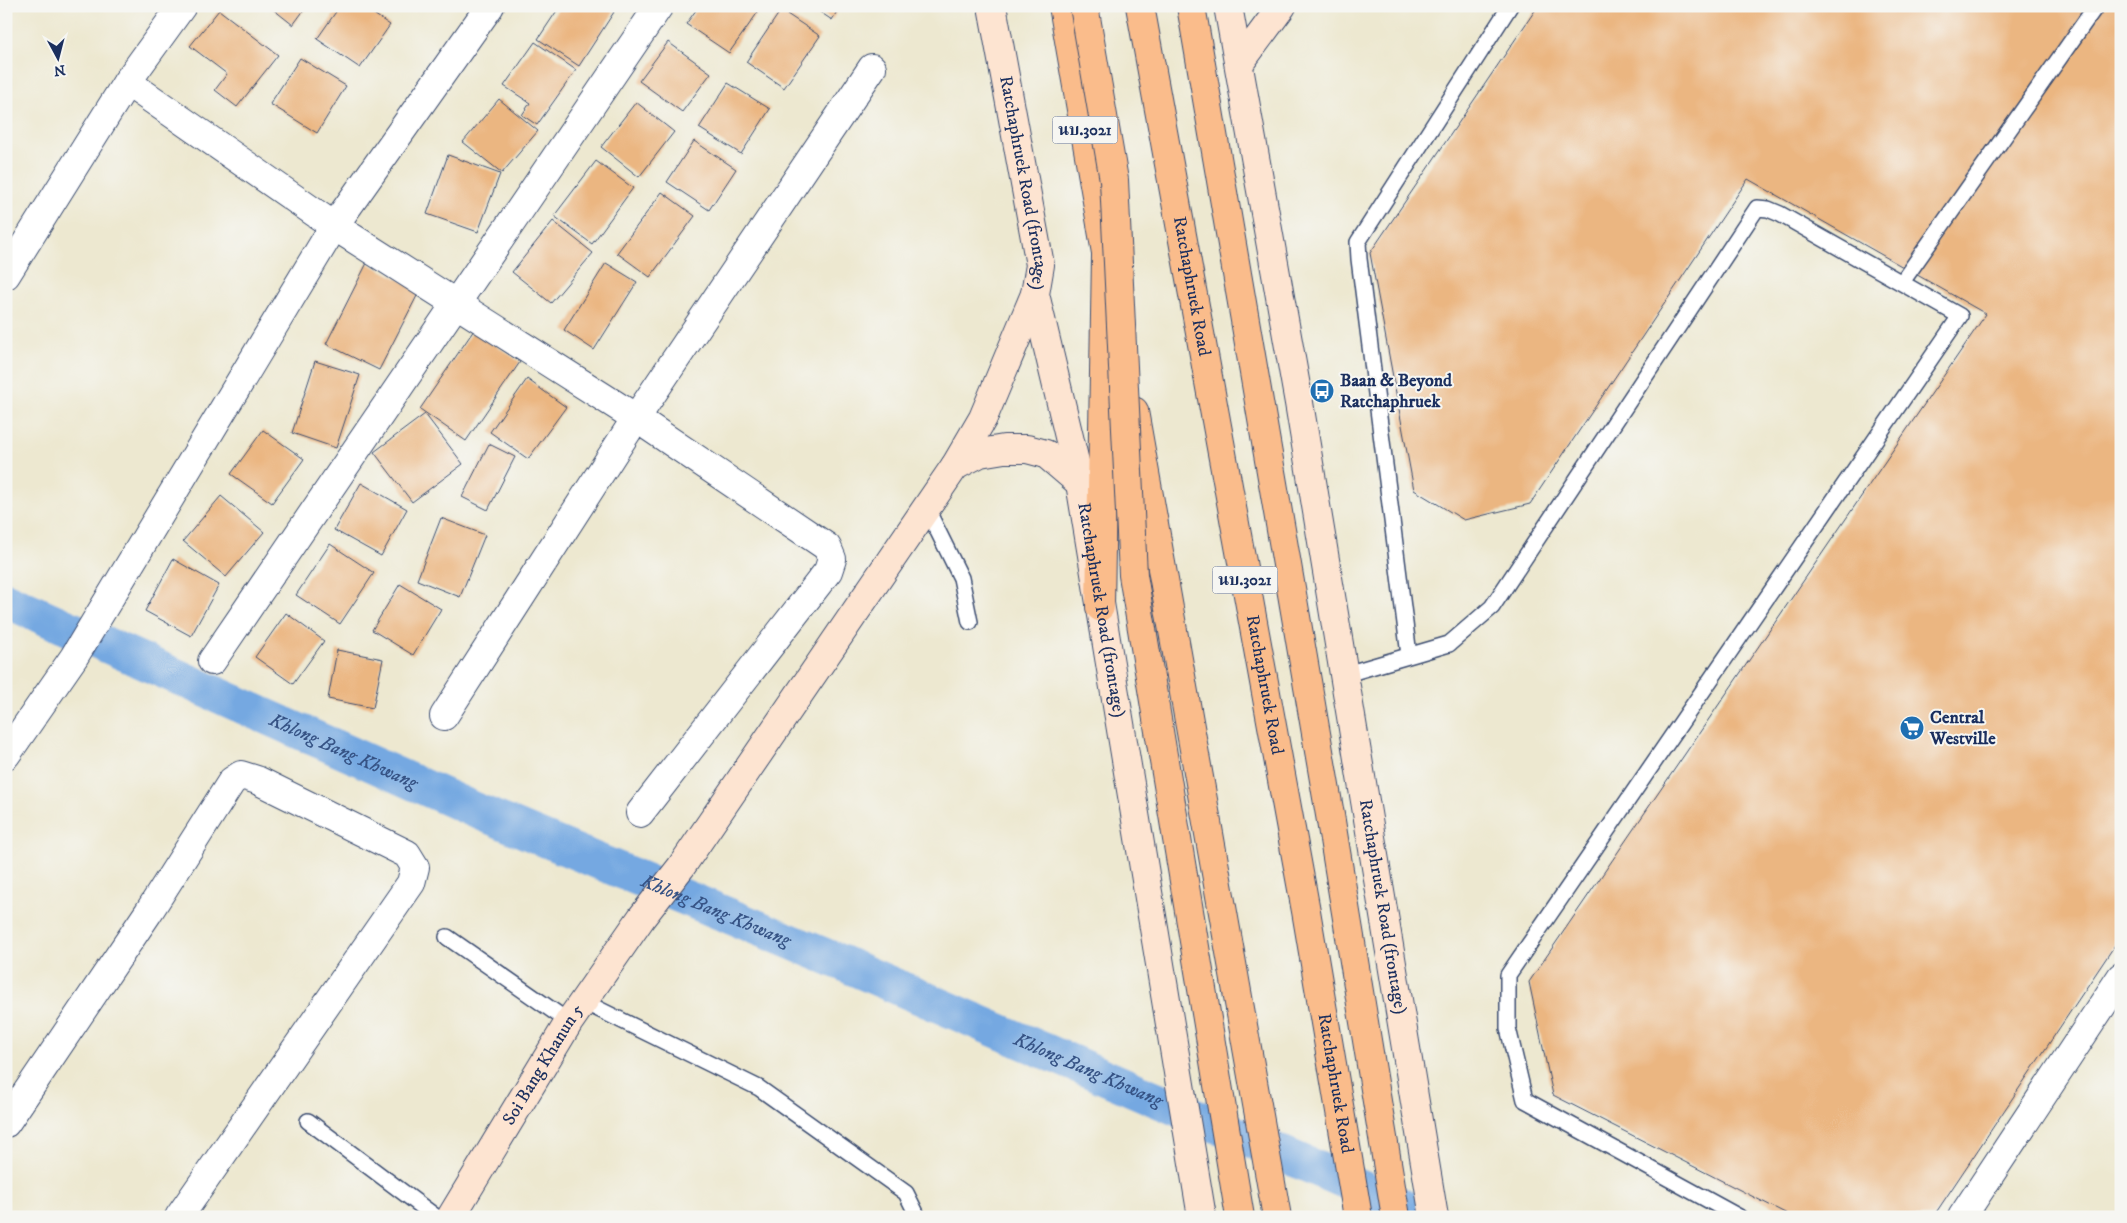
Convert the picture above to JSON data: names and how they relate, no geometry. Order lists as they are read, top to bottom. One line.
{"streets":{"main road":["นบ.3021","Ratchaphruek Road (frontage)","Ratchaphruek Road","Soi Bang Khanun 5"]},"crossings":[["Ratchaphruek Road (frontage)","Soi Bang Khanun 5"]],"water":["Khlong Bang Khwang"],"places":{"bus stop":["Baan & Beyond Ratchaphruek"],"supermarket":["Central Westville"]},"north":"bottom"}
